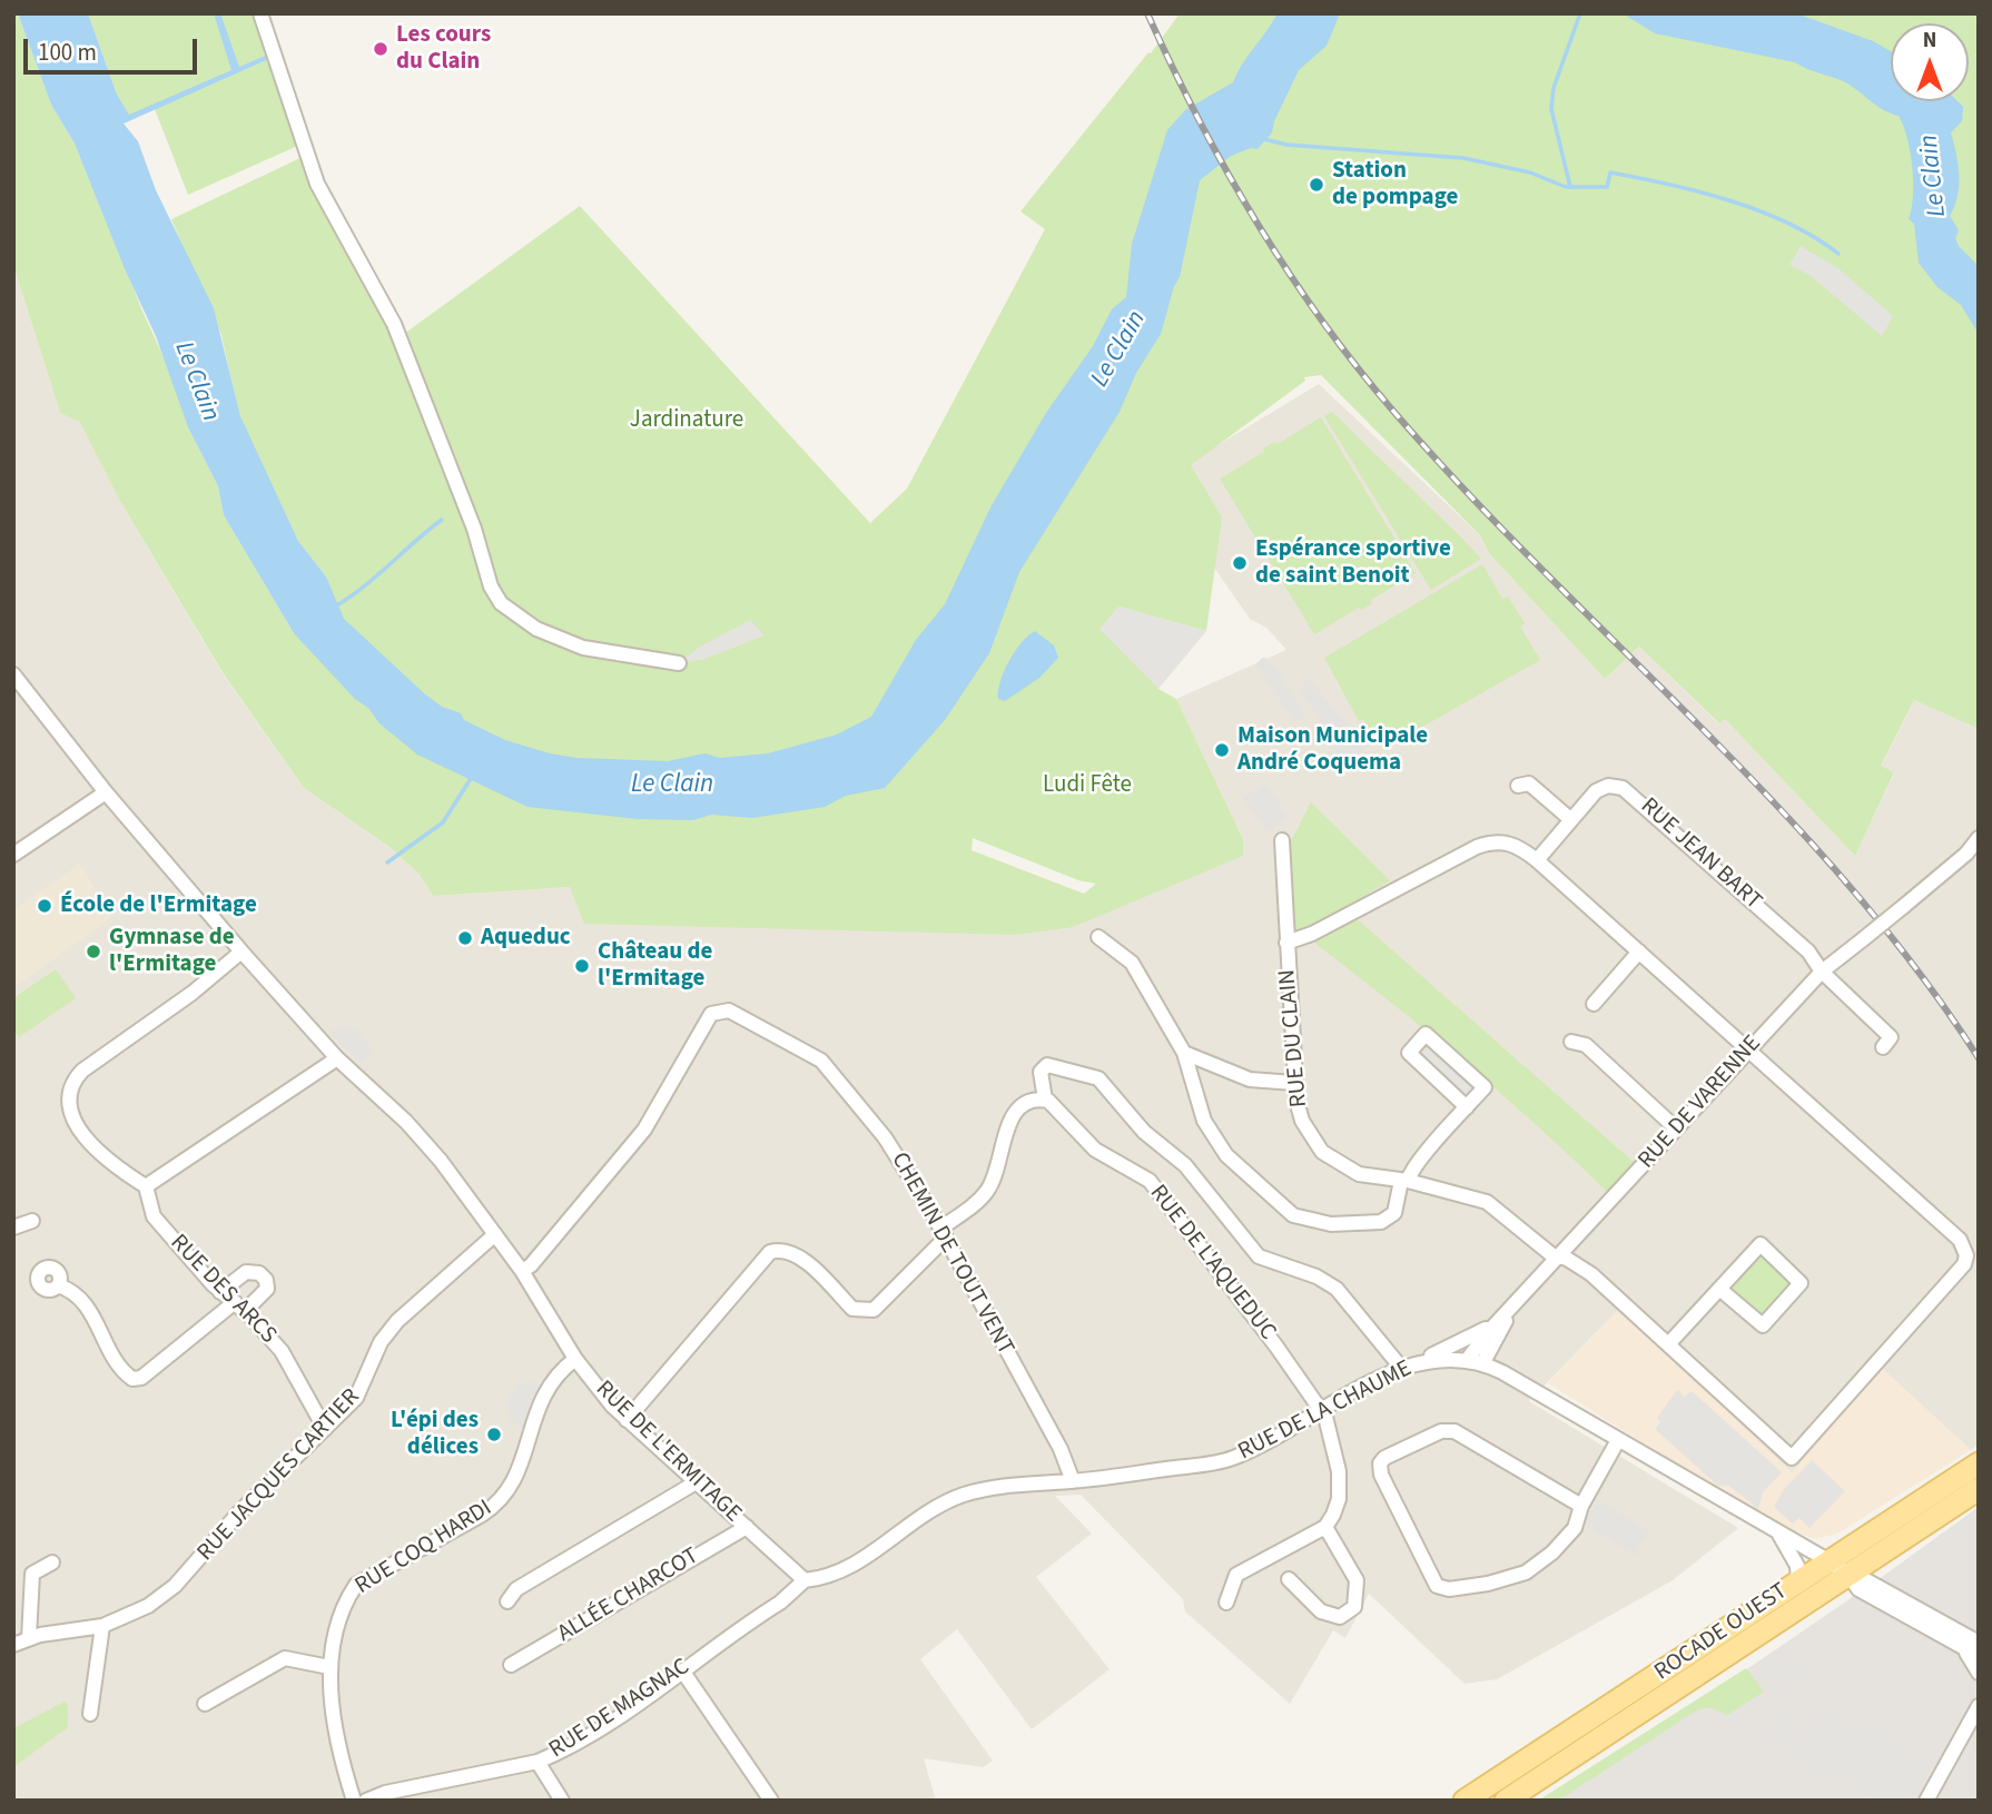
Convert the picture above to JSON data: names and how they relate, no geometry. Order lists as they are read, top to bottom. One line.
{"streets":{"main road":["ROCADE OUEST"],"street":["RUE JEAN BART","RUE DU CLAIN","RUE DE VARENNE","CHEMIN DE TOUT VENT","RUE DE L'AQUEDUC","RUE DES ARCS","RUE DE LA CHAUME","RUE DE L'ERMITAGE","RUE JACQUES CARTIER","RUE COQ HARDI","ALLÉE CHARCOT","RUE DE MAGNAC"]},"crossings":[["RUE JEAN BART","RUE DE VARENNE"],["RUE DU CLAIN","RUE DE VARENNE"],["RUE DE VARENNE","RUE DE LA CHAUME"],["CHEMIN DE TOUT VENT","RUE DE LA CHAUME"],["CHEMIN DE TOUT VENT","RUE DE L'ERMITAGE"],["RUE DE L'AQUEDUC","RUE DE LA CHAUME"],["RUE DES ARCS","RUE JACQUES CARTIER"],["RUE DE LA CHAUME","RUE DE L'ERMITAGE"],["RUE DE LA CHAUME","ROCADE OUEST"],["RUE DE LA CHAUME","RUE DE MAGNAC"],["RUE DE L'ERMITAGE","RUE JACQUES CARTIER"],["RUE DE L'ERMITAGE","RUE COQ HARDI"],["RUE DE L'ERMITAGE","ALLÉE CHARCOT"],["RUE DE L'ERMITAGE","RUE DE MAGNAC"]],"water":["Le Clain"],"parks":["Jardinature","Ludi Fête"],"places":["Les cours du Clain","Station de pompage","Espérance sportive de saint Benoit","Maison Municipale André Coquema","École de l'Ermitage","Aqueduc","Gymnase de l'Ermitage","Château de l'Ermitage","L'épi des délices"],"scale_bar":"100 m","north":"top"}
